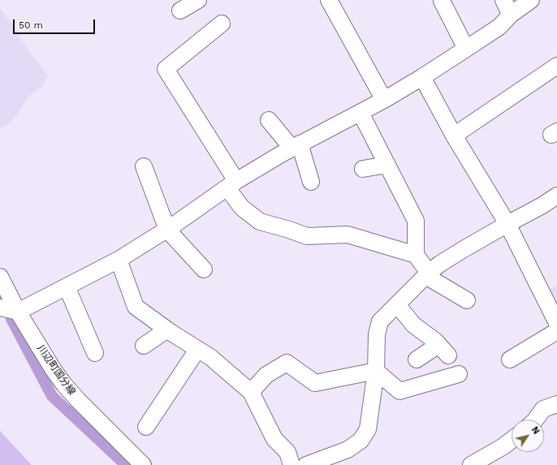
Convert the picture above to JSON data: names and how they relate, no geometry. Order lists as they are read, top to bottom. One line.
{"streets":{"street":["川辺町国分線"]},"scale_bar":"50 m","north":"top right"}
